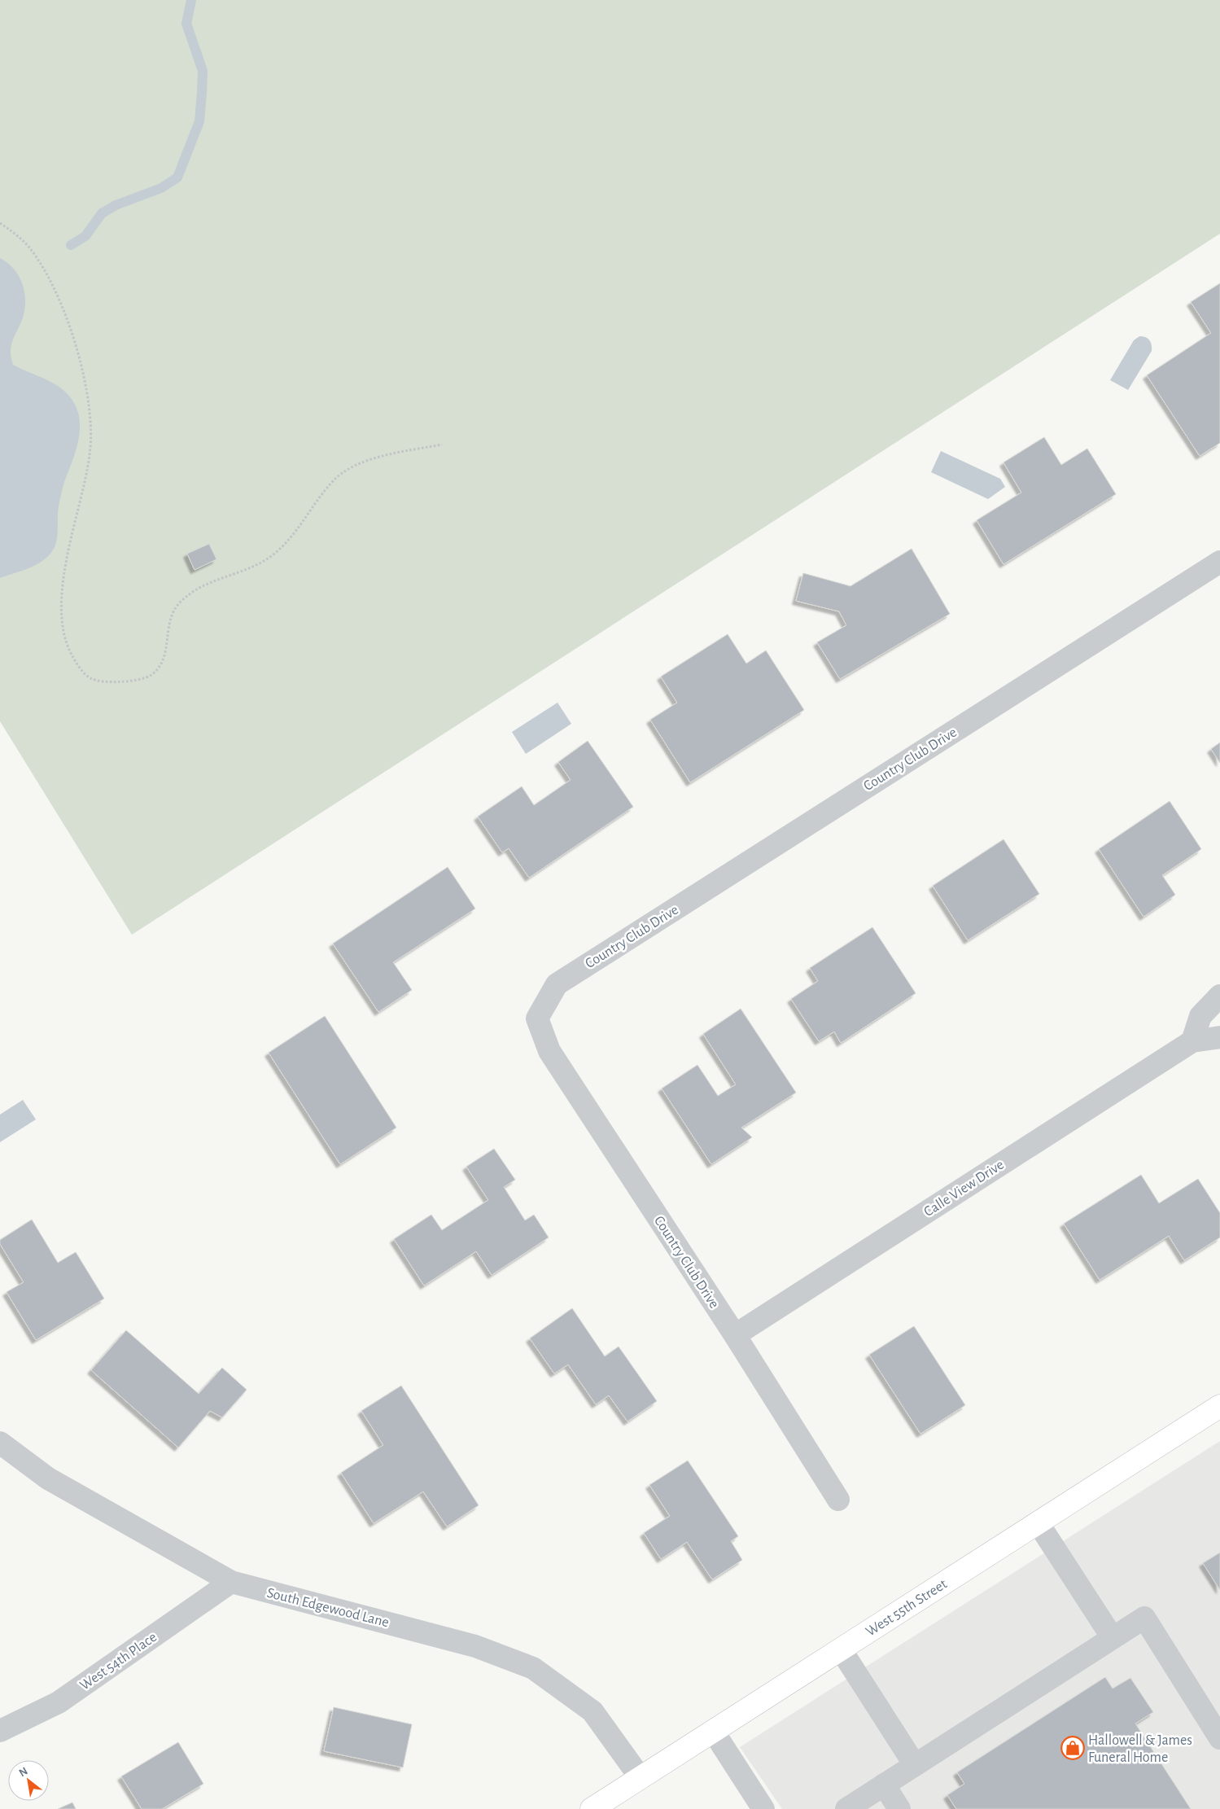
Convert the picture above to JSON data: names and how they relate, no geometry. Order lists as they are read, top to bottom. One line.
{"streets":{"main road":["West 55th Street"],"street":["Country Club Drive","Calle View Drive","South Edgewood Lane","West 54th Place"]},"crossings":[["Country Club Drive","Calle View Drive"],["South Edgewood Lane","West 55th Street"],["South Edgewood Lane","West 54th Place"]],"places":{"shop":["Hallowell & James Funeral Home"]},"north":"top left"}
